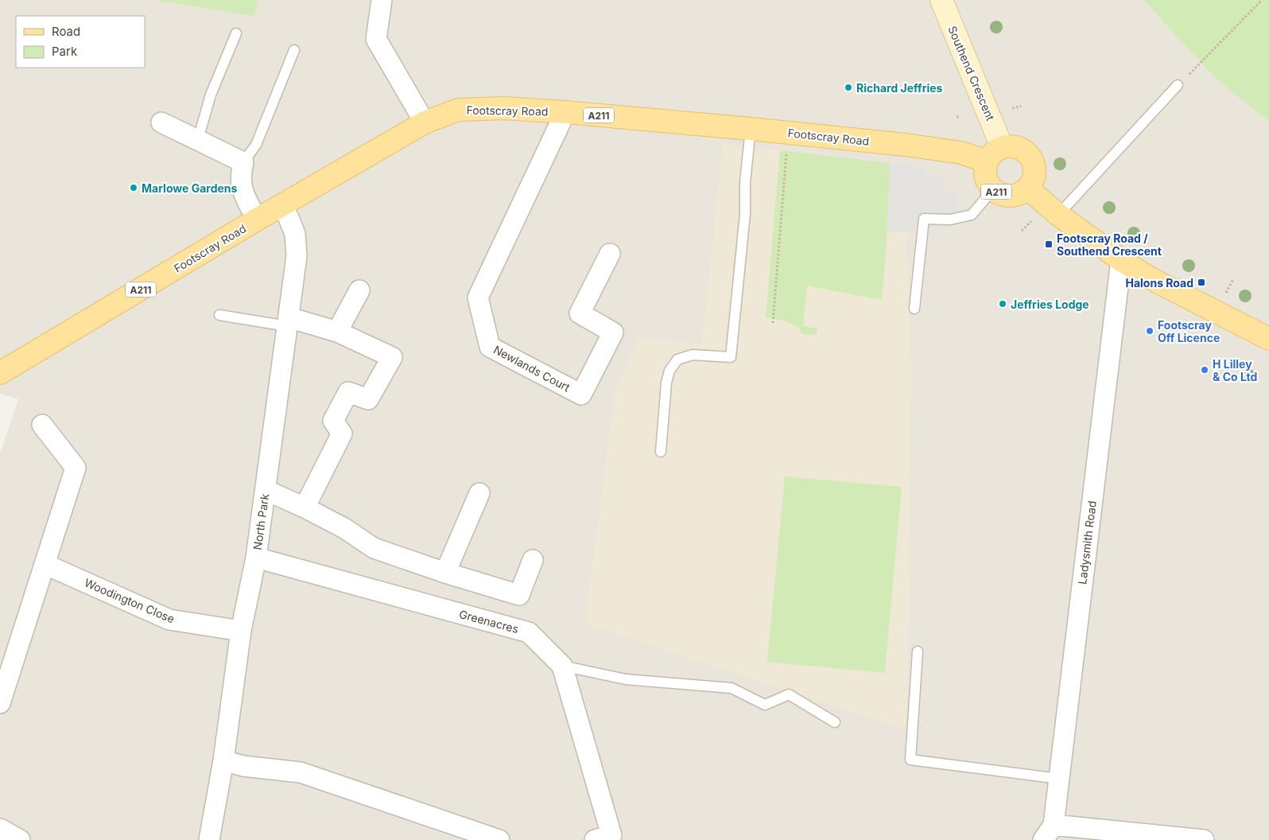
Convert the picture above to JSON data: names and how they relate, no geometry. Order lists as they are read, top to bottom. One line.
{"streets":{"main road":["Southend Crescent","Footscray Road","A211"],"street":["Newlands Court","North Park","Ladysmith Road","Woodington Close","Greenacres"]},"crossings":[["Southend Crescent","Footscray Road"],["Southend Crescent","A211"],["Footscray Road","A211"],["Footscray Road","Newlands Court"],["Footscray Road","North Park"],["North Park","Woodington Close"],["North Park","Greenacres"]],"places":{"other":["Richard Jeffries","Marlowe Gardens","Jeffries Lodge","Footscray Off Licence","H Lilley & Co Ltd"],"transit":["Footscray Road / Southend Crescent","Halons Road"]},"legend":["Road","Park"]}
